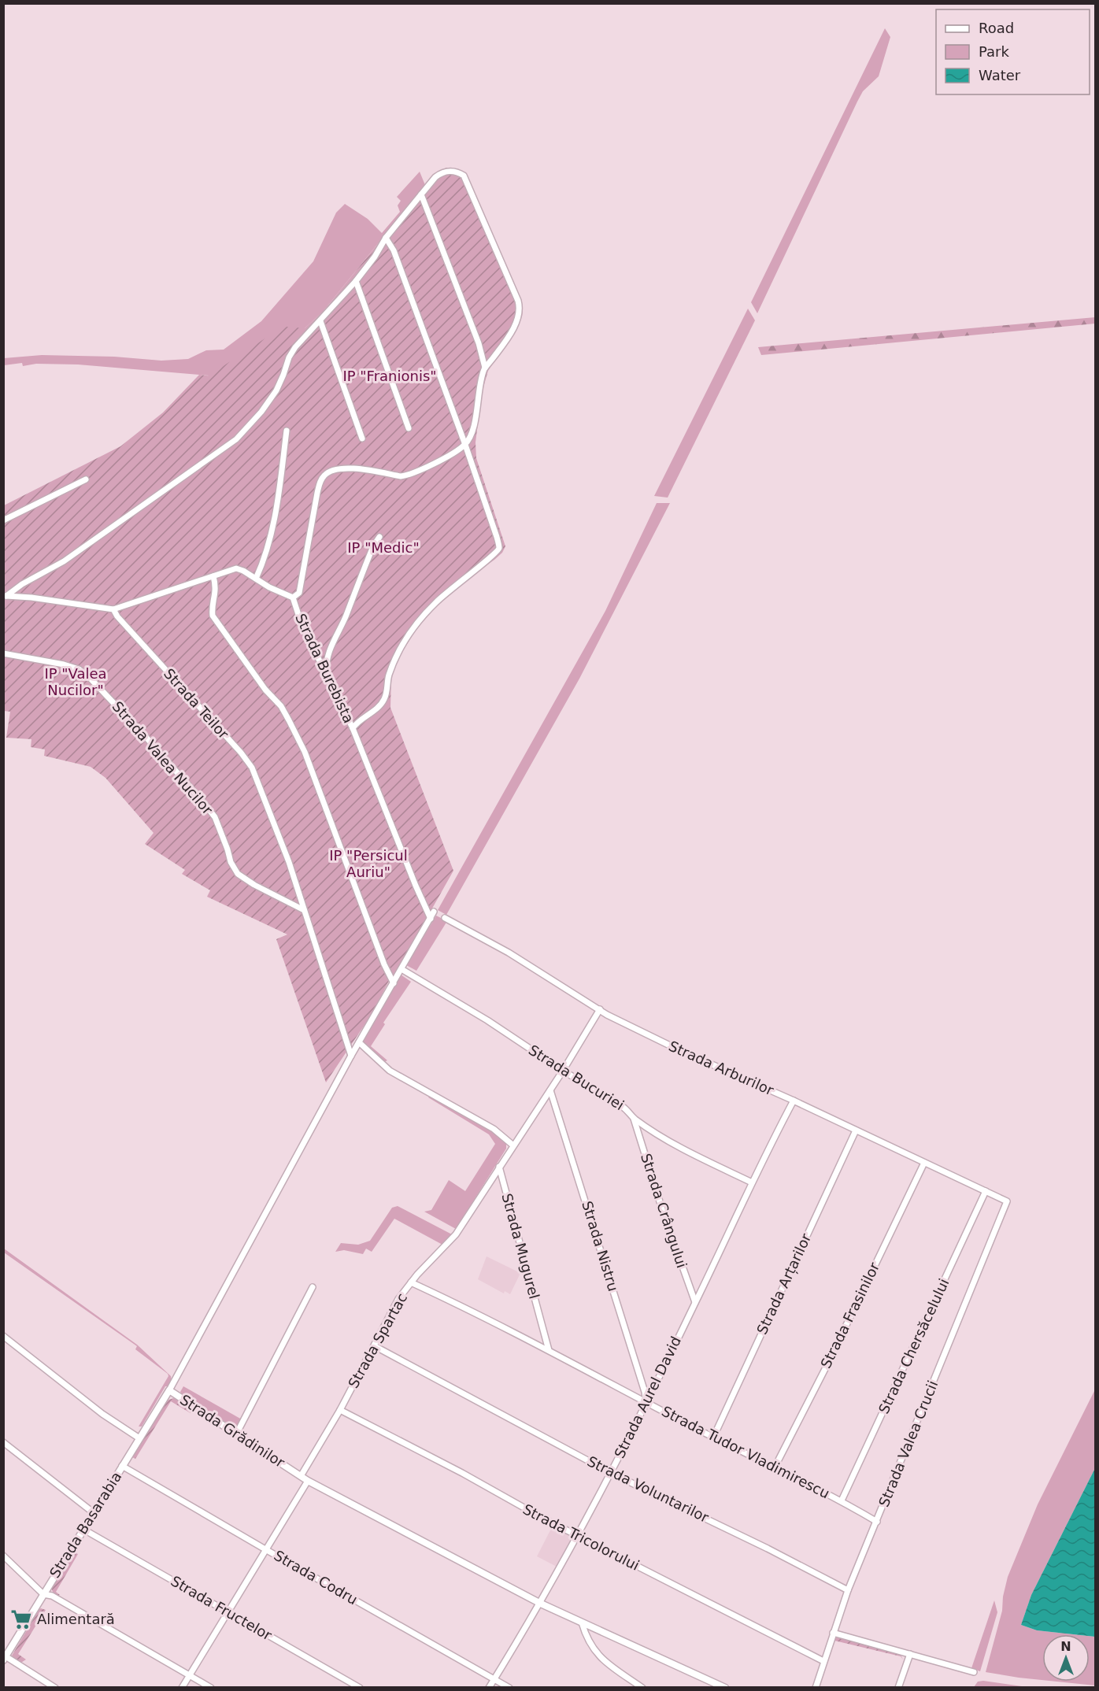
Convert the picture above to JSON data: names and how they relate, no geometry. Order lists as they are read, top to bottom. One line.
{"streets":{"street":["Strada Burebista","Strada Teilor","Strada Valea Nucilor","Strada Arburilor","Strada Bucuriei","Strada Crângului","Strada Mugurel","Strada Nistru","Strada Arțarilor","Strada Frasinilor","Strada Spartac","Strada Chersăcelului","Strada Aurel David","Strada Grădinilor","Strada Valea Crucii","Strada Tudor Vladimirescu","Strada Voluntarilor","Strada Basarabia","Strada Tricolorului","Strada Codru","Strada Fructelor"]},"crossings":[["Strada Burebista","Strada Teilor"],["Strada Burebista","Strada Grădinilor"],["Strada Teilor","Strada Valea Nucilor"],["Strada Arburilor","Strada Arțarilor"],["Strada Arburilor","Strada Frasinilor"],["Strada Arburilor","Strada Chersăcelului"],["Strada Arburilor","Strada Aurel David"],["Strada Arburilor","Strada Valea Crucii"],["Strada Bucuriei","Strada Crângului"],["Strada Bucuriei","Strada Aurel David"],["Strada Bucuriei","Strada Grădinilor"],["Strada Crângului","Strada Aurel David"],["Strada Mugurel","Strada Spartac"],["Strada Mugurel","Strada Tudor Vladimirescu"],["Strada Nistru","Strada Aurel David"],["Strada Nistru","Strada Tudor Vladimirescu"],["Strada Arțarilor","Strada Tudor Vladimirescu"],["Strada Frasinilor","Strada Tudor Vladimirescu"],["Strada Spartac","Strada Grădinilor"],["Strada Spartac","Strada Tudor Vladimirescu"],["Strada Spartac","Strada Voluntarilor"],["Strada Spartac","Strada Tricolorului"],["Strada Chersăcelului","Strada Tudor Vladimirescu"],["Strada Aurel David","Strada Grădinilor"],["Strada Aurel David","Strada Tudor Vladimirescu"],["Strada Aurel David","Strada Voluntarilor"],["Strada Aurel David","Strada Tricolorului"],["Strada Aurel David","Strada Codru"],["Strada Grădinilor","Strada Basarabia"],["Strada Valea Crucii","Strada Tudor Vladimirescu"],["Strada Valea Crucii","Strada Voluntarilor"],["Strada Valea Crucii","Strada Tricolorului"],["Strada Basarabia","Strada Codru"],["Strada Basarabia","Strada Fructelor"]],"parks":["IP \"Franionis\"","IP \"Medic\"","IP \"Valea Nucilor\"","IP \"Persicul Auriu\""],"places":{"supermarket":["Alimentară"]},"legend":["Road","Park","Water"],"north":"top"}
